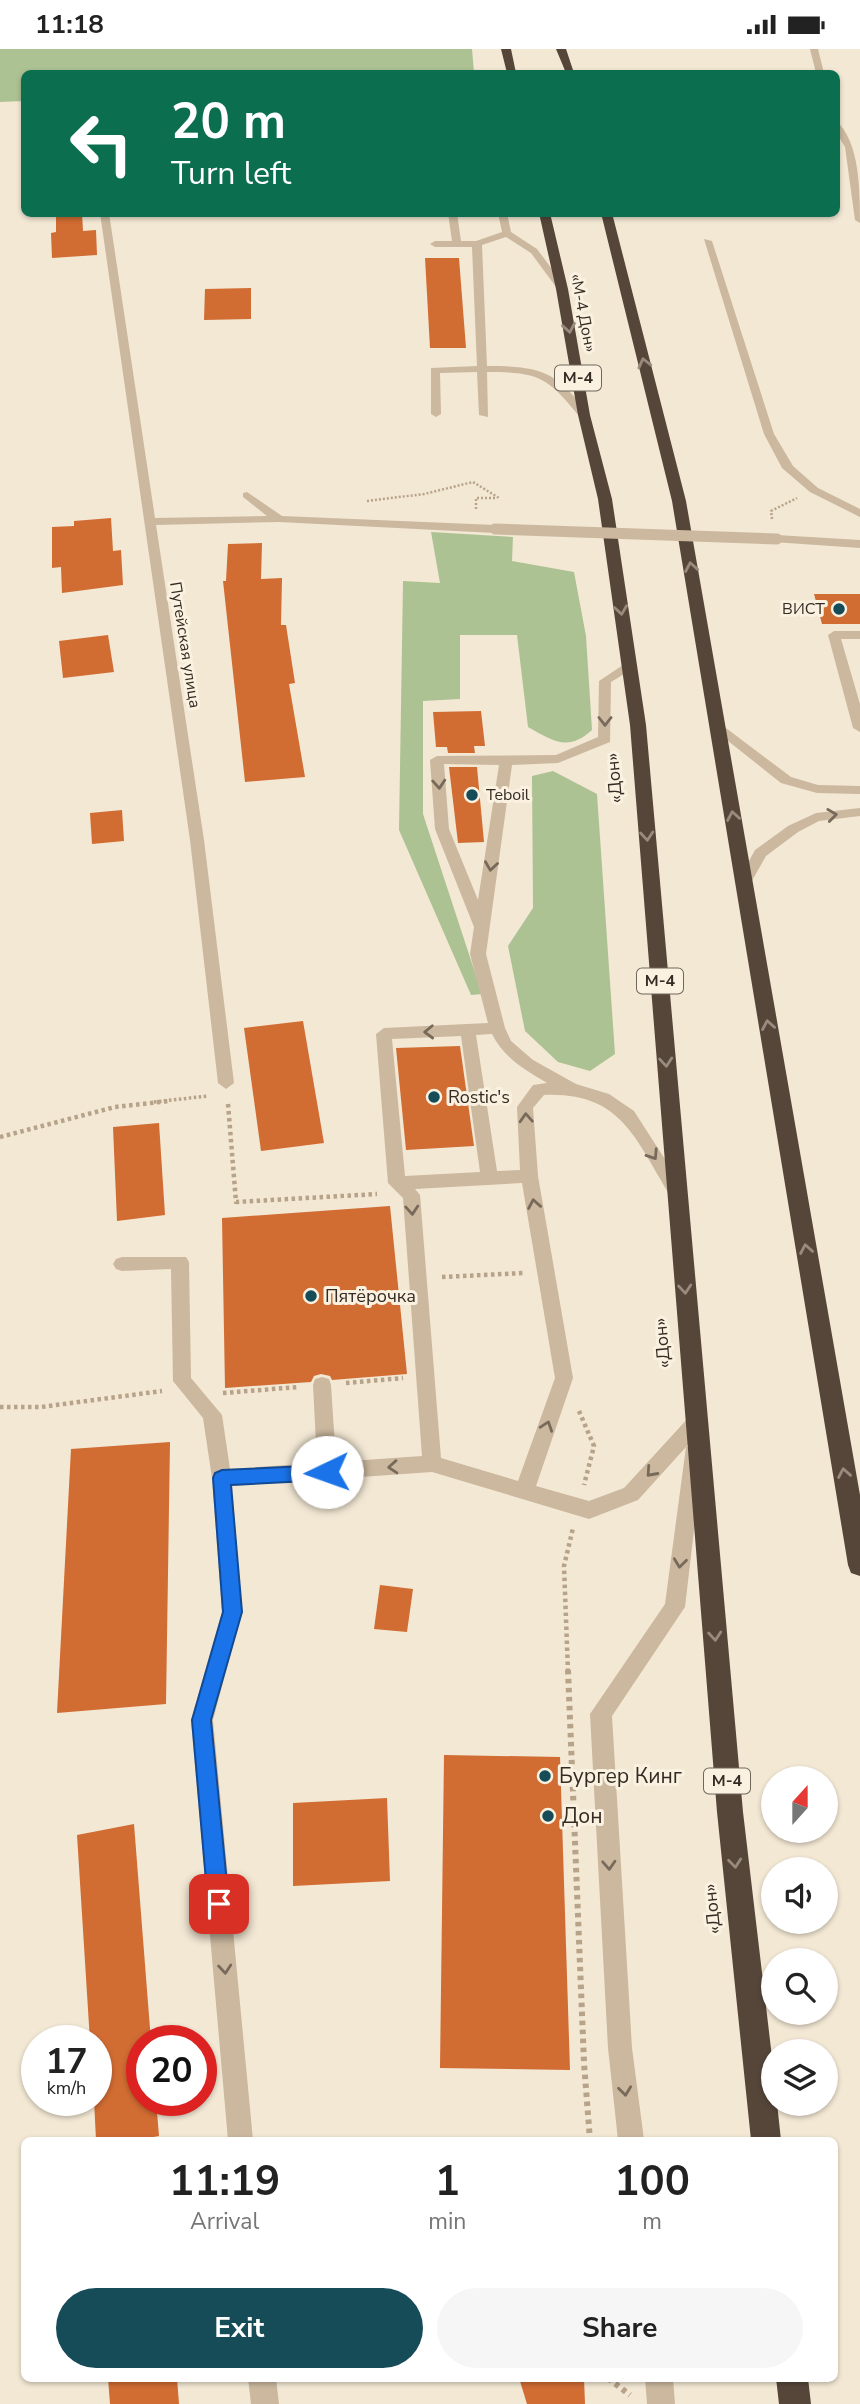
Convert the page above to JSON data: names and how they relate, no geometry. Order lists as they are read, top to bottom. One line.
{"streets":{"highway":["«М-4 Дон»","М-4","«Дон»"],"street":["Путейская улица"]},"crossings":[["«М-4 Дон»","«Дон»"]],"places":["ВИСТ","Teboil","Rostic's","Пятёрочка","Бургер Кинг","Дон"],"north":"top","page":{"status":"11:18","turn":["20 m","Turn left"],"speed":"17 km/h","limit":"20","eta":["11:19","Arrival","1","min","100","m"],"buttons":["Exit","Share"]}}
